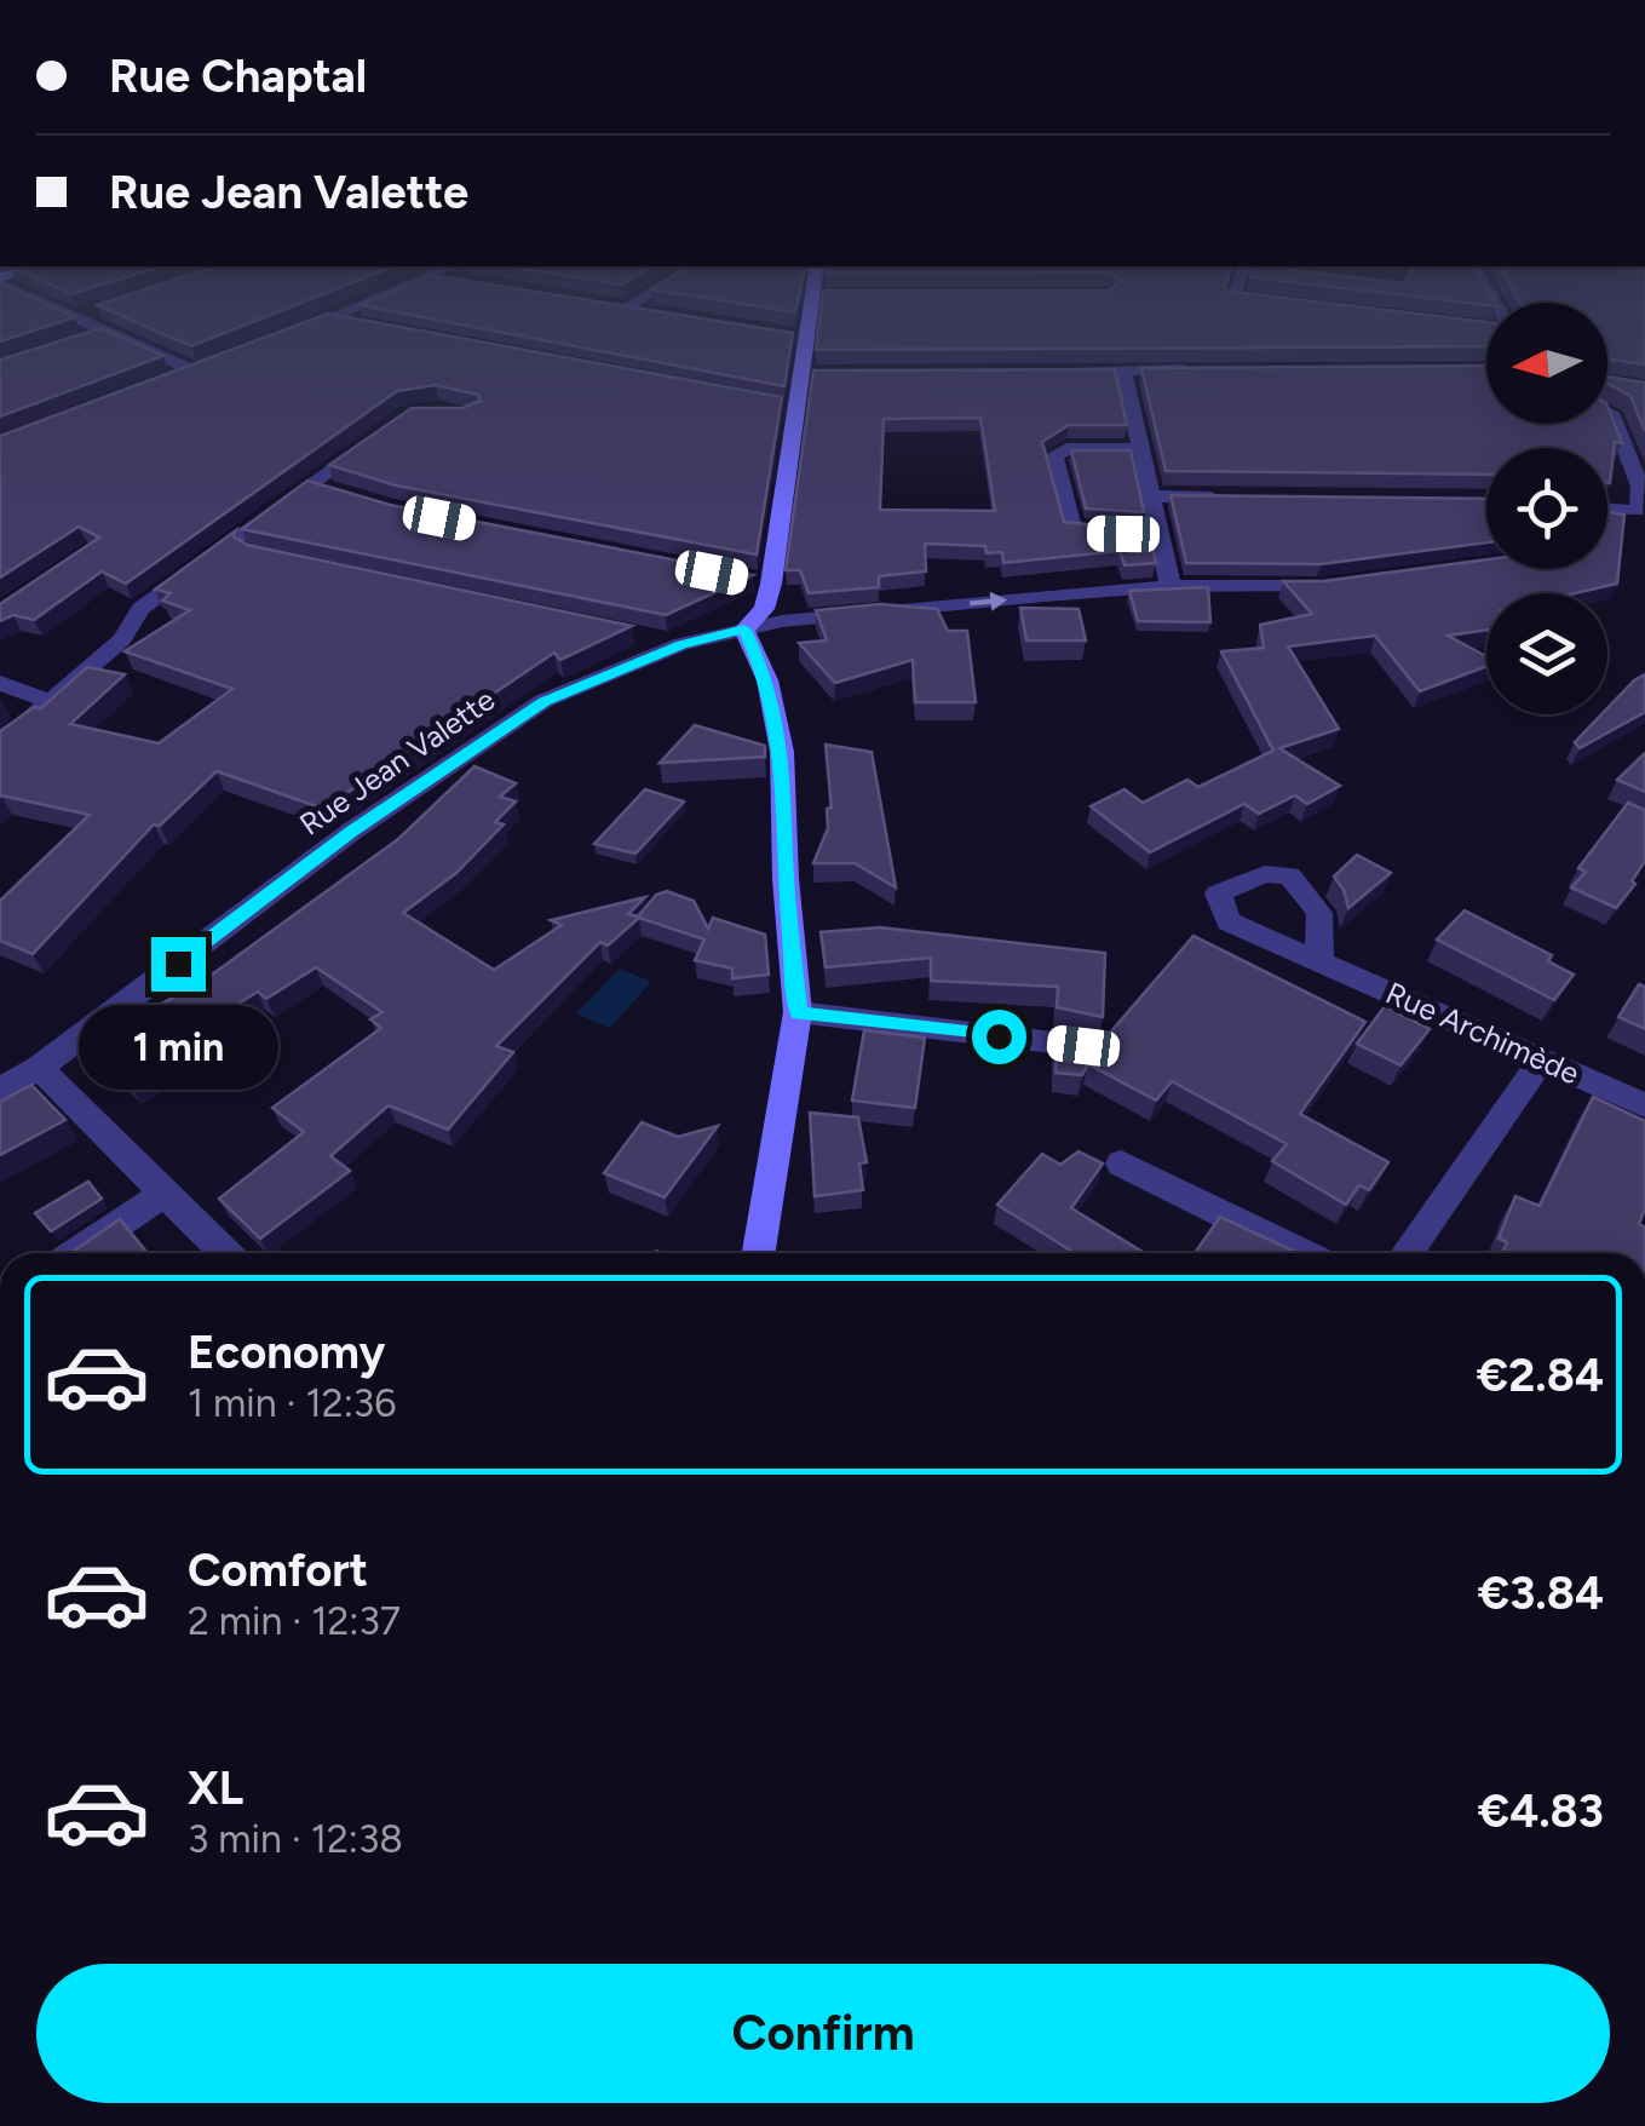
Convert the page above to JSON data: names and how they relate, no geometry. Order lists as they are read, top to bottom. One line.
{"streets":{"street":["Rue Jean Valette","Rue Archimède"]},"north":"left","page":{"banner":["Rue Chaptal","Rue Jean Valette"],"bubble":"1 min","list":[{"name":"Economy","note":"1 min · 12:36","value":"€2.84"},{"name":"Comfort","note":"2 min · 12:37","value":"€3.84"},{"name":"XL","note":"3 min · 12:38","value":"€4.83"}],"buttons":"Confirm"}}
